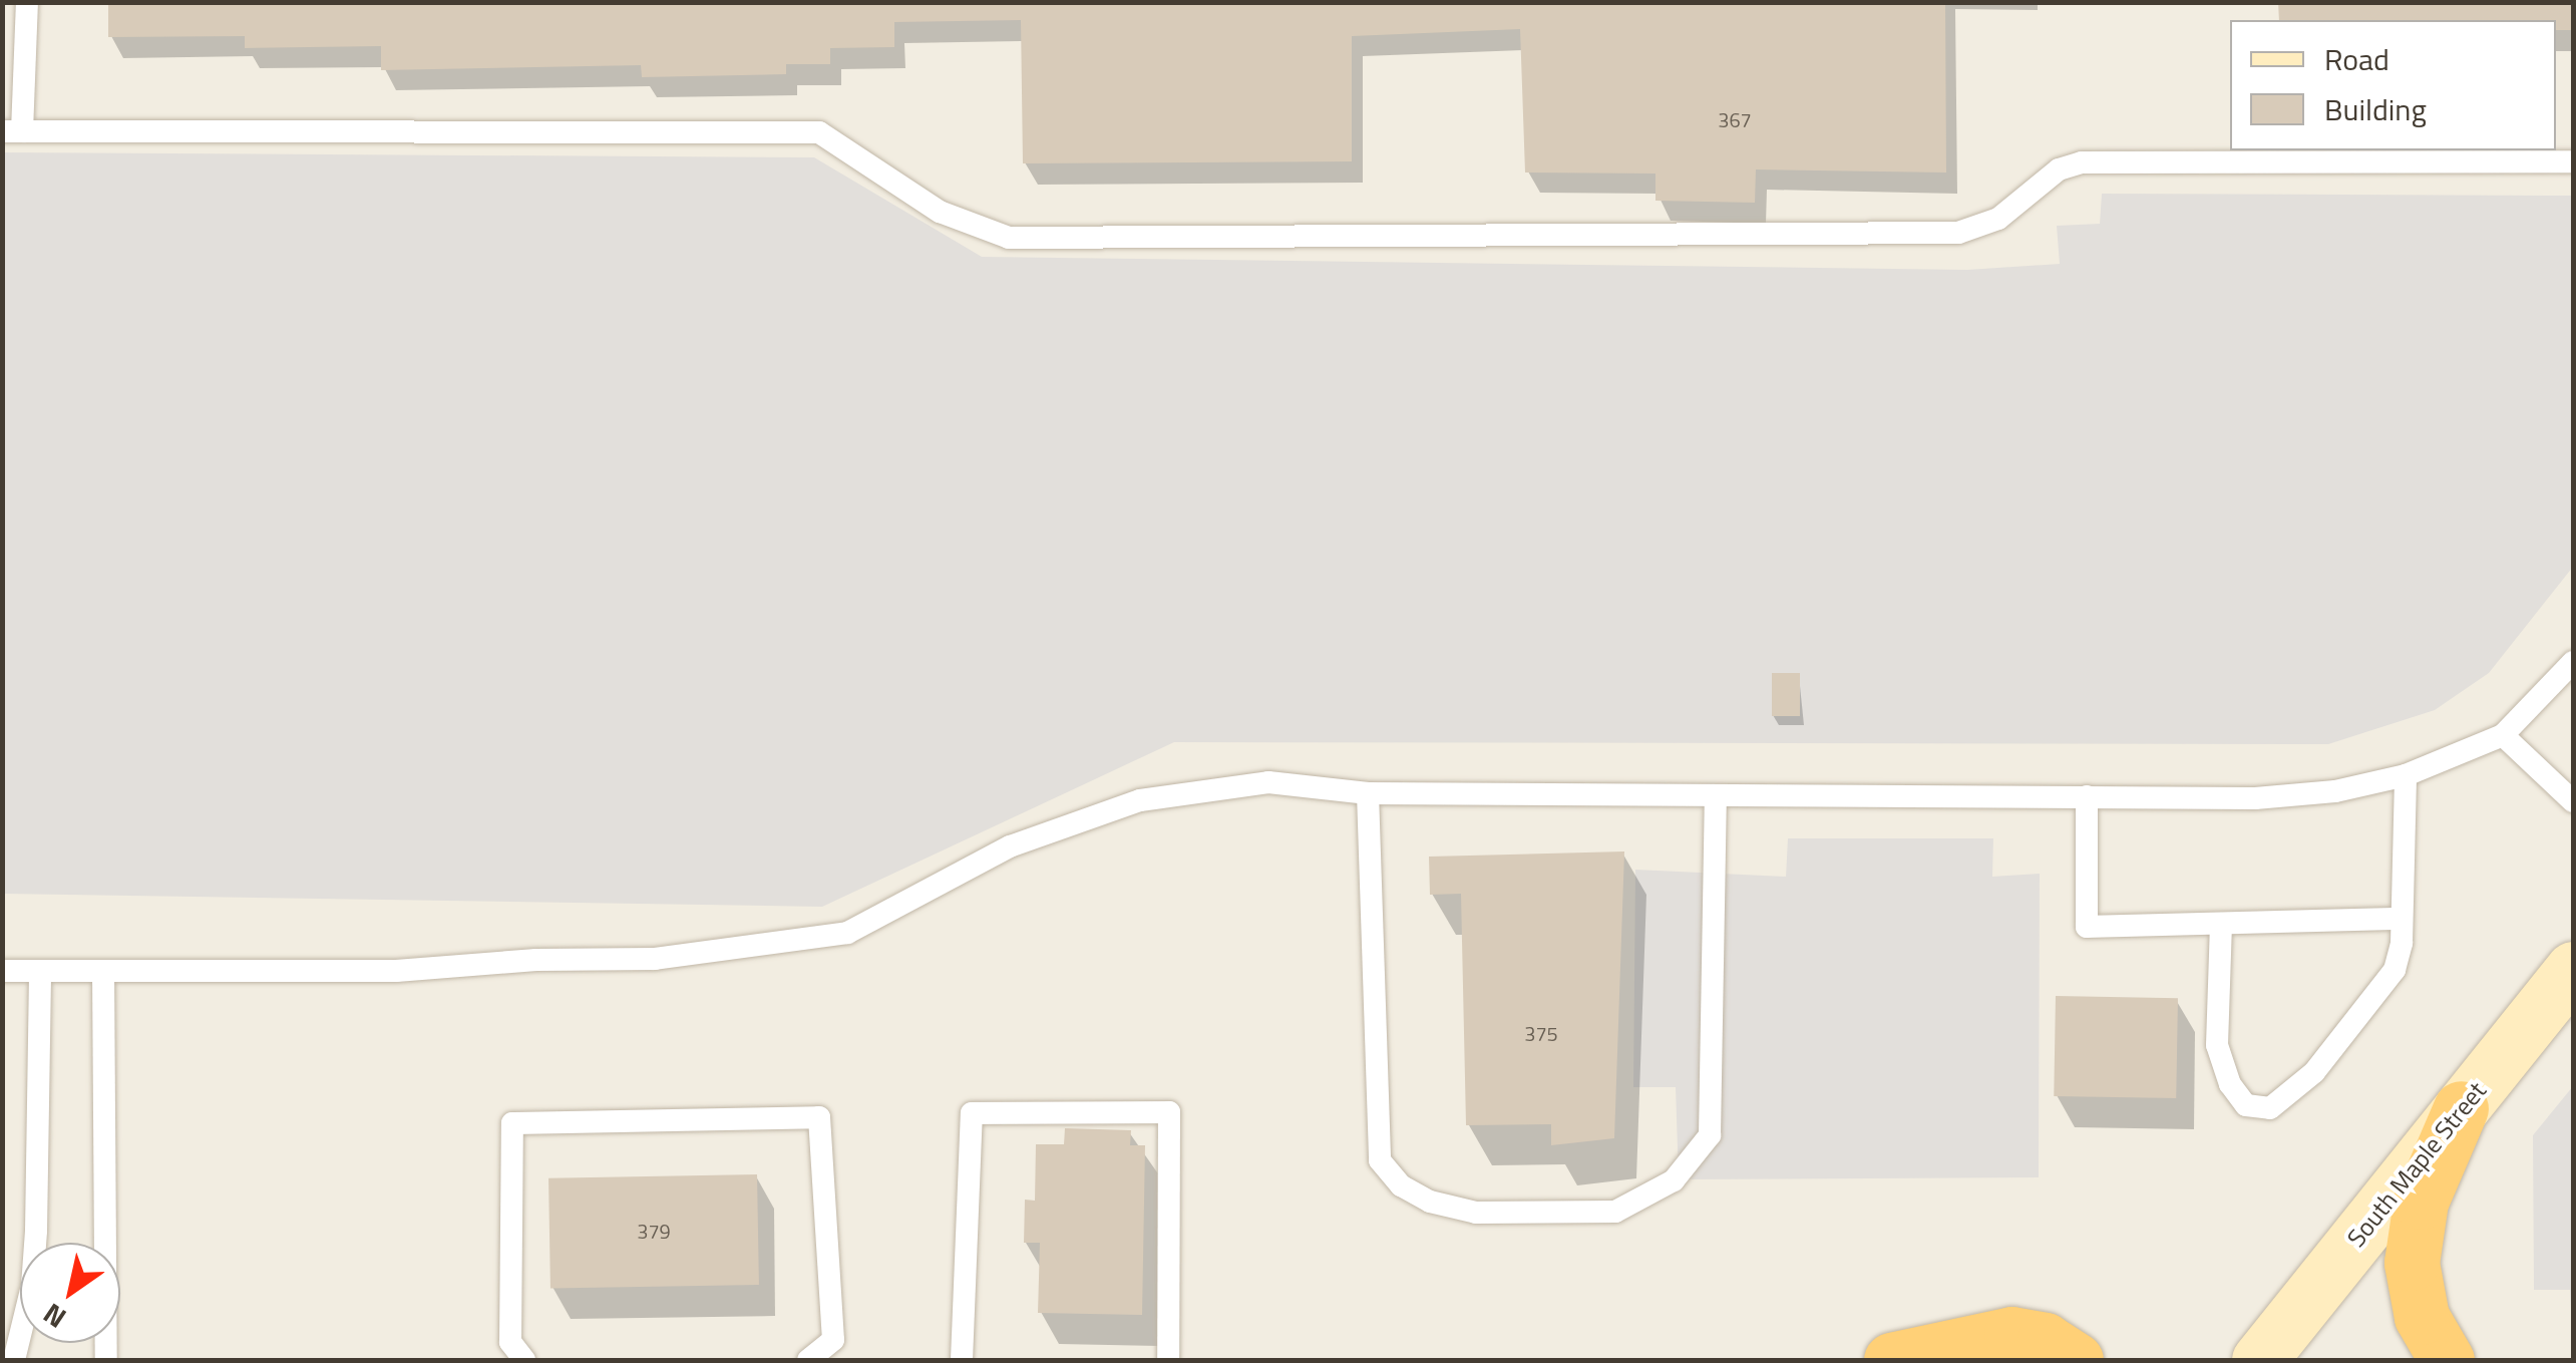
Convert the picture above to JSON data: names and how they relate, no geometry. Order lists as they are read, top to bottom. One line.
{"streets":{"main road":["South Maple Street"]},"house_numbers":["367","375","379"],"legend":["Road","Building"],"north":"bottom left"}
